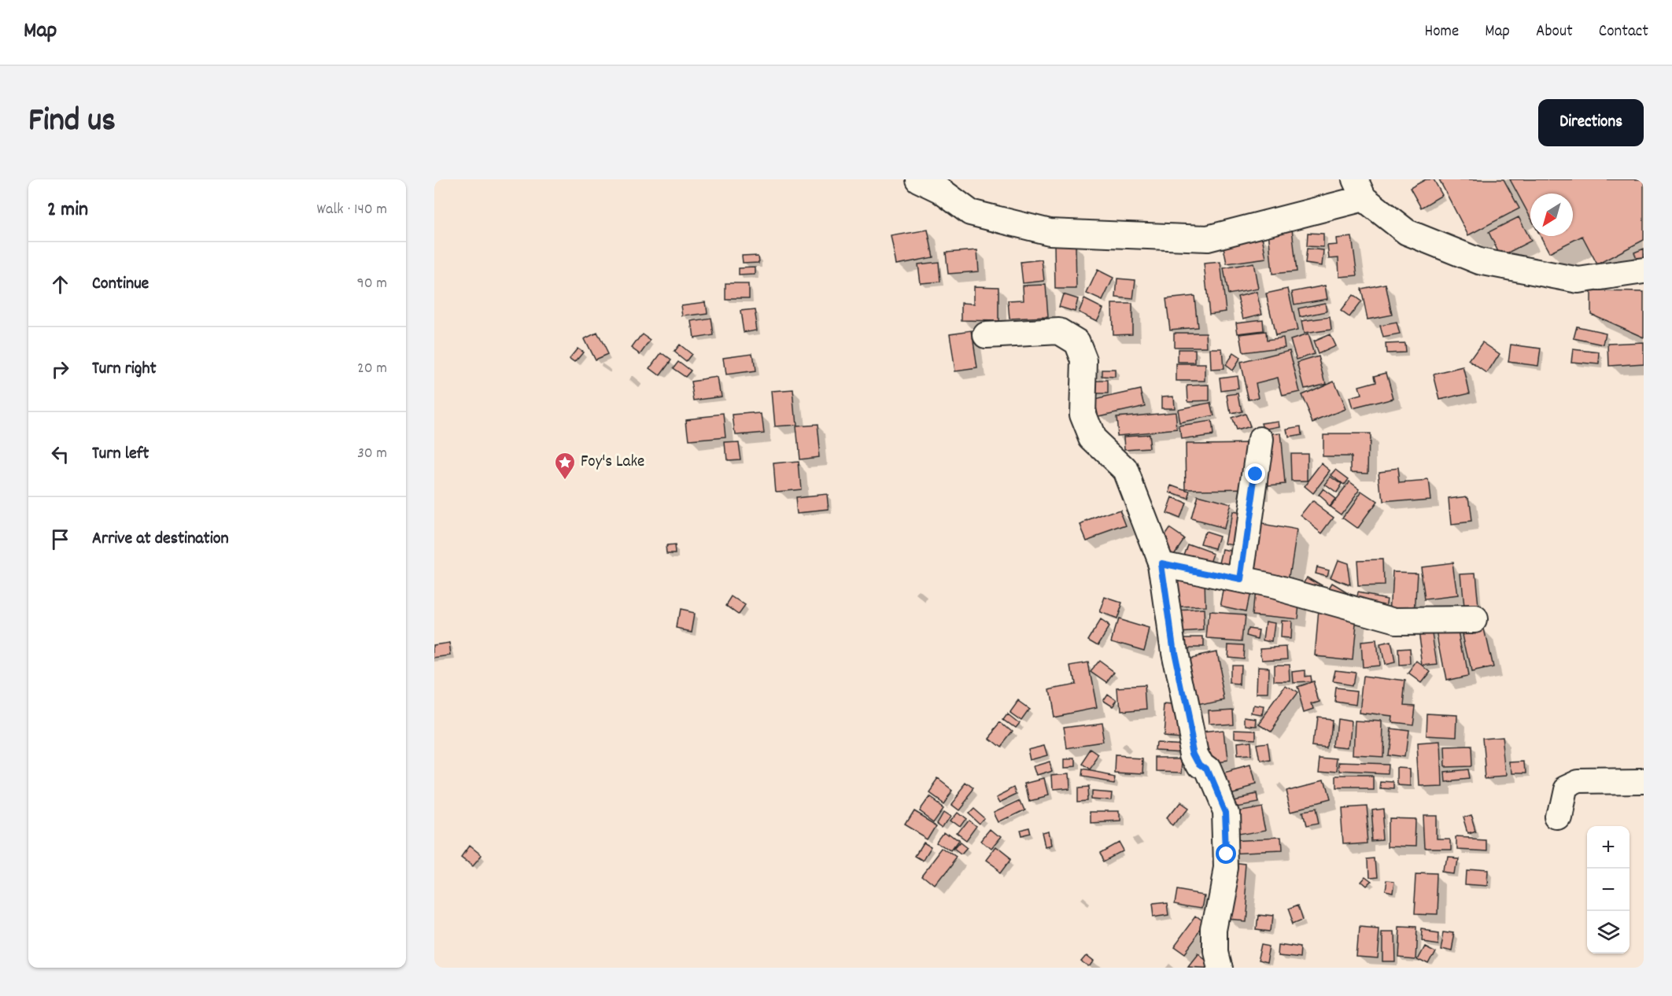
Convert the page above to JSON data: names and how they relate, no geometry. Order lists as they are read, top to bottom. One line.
{"places":{"place":["Foy's Lake"]},"north":"bottom left","page":{"header":"Map","nav":["Home","Map","About","Contact"],"title":"Find us","buttons":"Directions","heading":["2 min","Walk · 140 m"],"list":[["Continue","90 m"],["Turn right","20 m"],["Turn left","30 m"],"Arrive at destination"],"map_buttons":["+","−"]}}
